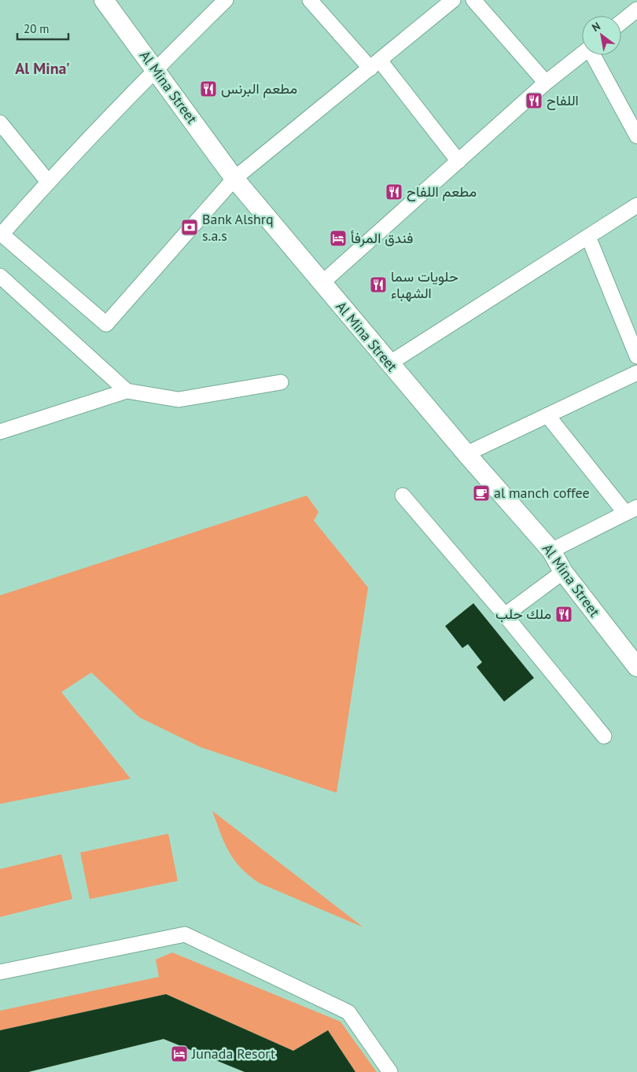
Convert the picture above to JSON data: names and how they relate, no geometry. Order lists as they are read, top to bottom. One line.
{"streets":{"street":["Al Mina Street"]},"districts":["Al Mina'"],"places":{"restaurant":["مطعم البرنس","اللفاح","مطعم اللفاح","حلويات سما الشهباء","ملك حلب"],"bank":["Bank Alshrq s.a.s"],"hotel":["فندق المرفأ","Junada Resort"],"cafe":["al manch coffee"]},"scale_bar":"20 m","north":"top left"}
